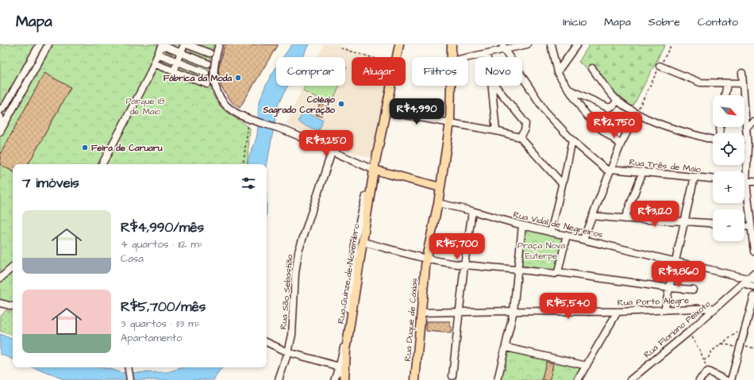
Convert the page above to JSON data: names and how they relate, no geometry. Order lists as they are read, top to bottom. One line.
{"streets":{"main road":["Rua Quinze de Novembro","Rua Duque de Caxias"],"street":["Rua Três de Maio","Rua Vidal de Negreiros","Rua São Sebastião","Rua Porto Alegre","Rua Floriano Peixoto"]},"crossings":[["Rua Vidal de Negreiros","Rua Duque de Caxias"],["Rua Vidal de Negreiros","Rua Floriano Peixoto"],["Rua Porto Alegre","Rua Duque de Caxias"],["Rua Porto Alegre","Rua Floriano Peixoto"]],"parks":["Parque 18 de Maio","Praça Nova Euterpe"],"places":["Fábrica da Moda","Colégio Sagrado Coração","Feira de Caruaru"],"north":"bottom right","page":{"header":"Mapa","nav":["Início","Mapa","Sobre","Contato"],"chip":["Comprar","Alugar","Filtros","Novo"],"map_buttons":["+","−"],"price":["R$4,990","R$2,750","R$3,250","R$3,120","R$5,700","R$3,860","R$5,540"],"heading":"7 imóveis","list":[{"name":"R$4,990/mês","note":"4 quartos · 112 m² · Casa"},{"name":"R$5,700/mês","note":"3 quartos · 113 m² · Apartamento"}]}}
